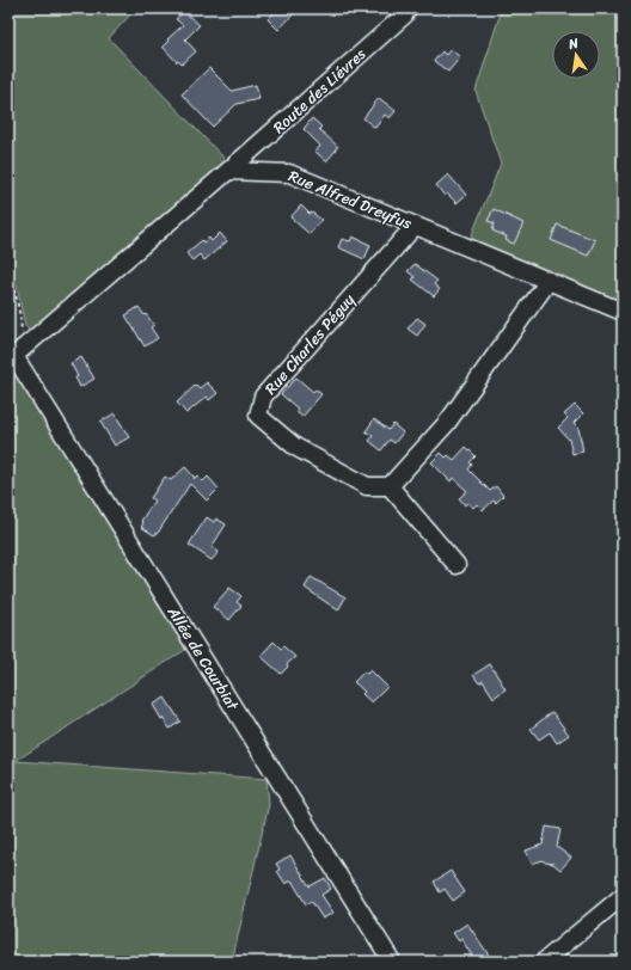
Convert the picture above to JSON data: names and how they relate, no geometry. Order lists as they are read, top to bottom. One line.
{"streets":{"street":["Route des Liévres","Rue Alfred Dreyfus","Rue Charles Péguy","Allée de Courbiat"]},"crossings":[["Route des Liévres","Rue Alfred Dreyfus"],["Rue Alfred Dreyfus","Rue Charles Péguy"]],"north":"top"}
